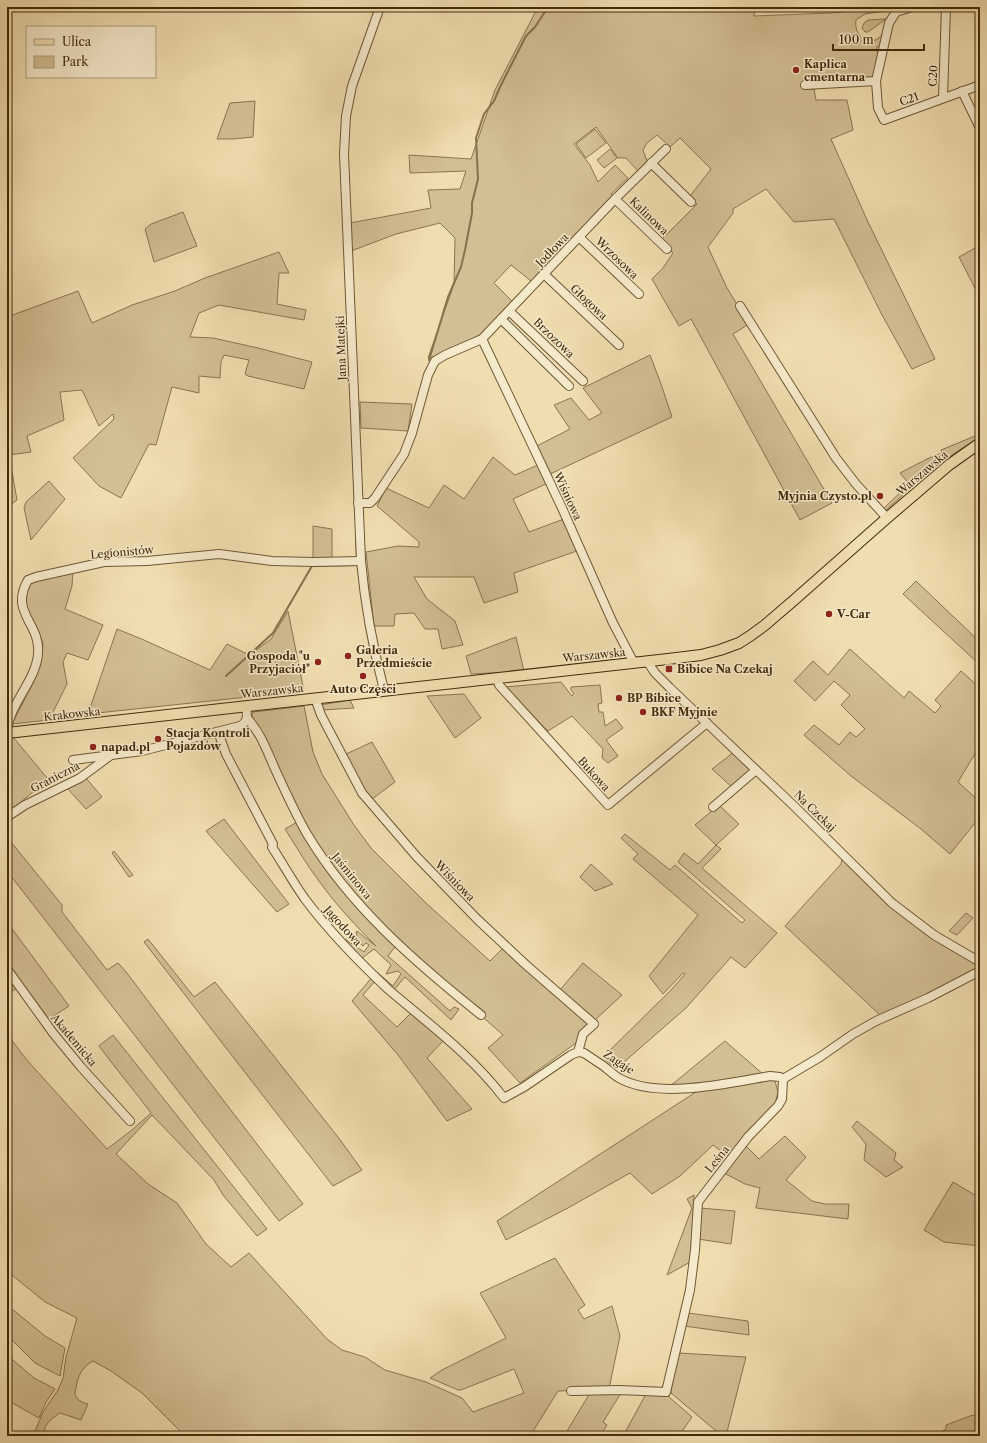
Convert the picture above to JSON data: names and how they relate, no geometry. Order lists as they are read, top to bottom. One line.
{"streets":{"main road":["Warszawska","Krakowska"],"street":["C20","C21","Kalinowa","Jodłowa","Wrzosowa","Głogowa","Brzozowa","Jana Matejki","Wiśniowa","Legionistów","Bukowa","Graniczna","Na Czekaj","Jaśminowa","Jagodowa","Akademicka","Zagaje","Leśna"]},"crossings":[["C20","C21"],["Kalinowa","Jodłowa"],["Jodłowa","Wrzosowa"],["Jodłowa","Głogowa"],["Jodłowa","Brzozowa"],["Jodłowa","Jana Matejki"],["Jodłowa","Wiśniowa"],["Jana Matejki","Warszawska"],["Jana Matejki","Legionistów"],["Warszawska","Wiśniowa"],["Warszawska","Krakowska"],["Warszawska","Bukowa"],["Warszawska","Na Czekaj"],["Wiśniowa","Jagodowa"],["Wiśniowa","Zagaje"],["Legionistów","Krakowska"],["Bukowa","Na Czekaj"],["Graniczna","Jaśminowa"],["Graniczna","Jagodowa"],["Jagodowa","Zagaje"],["Zagaje","Leśna"]],"places":{"other":["Kaplica cmentarna","Myjnia Czysto.pl","V-Car","Galeria Przedmieście","Gospoda \"u Przyjaciół\"","Auto Części","BP Bibice","BKF Myjnie","Stacja Kontroli Pojazdów","napad.pl"],"transit":["Bibice Na Czekaj"]},"legend":["Ulica","Park"],"scale_bar":"100 m"}
